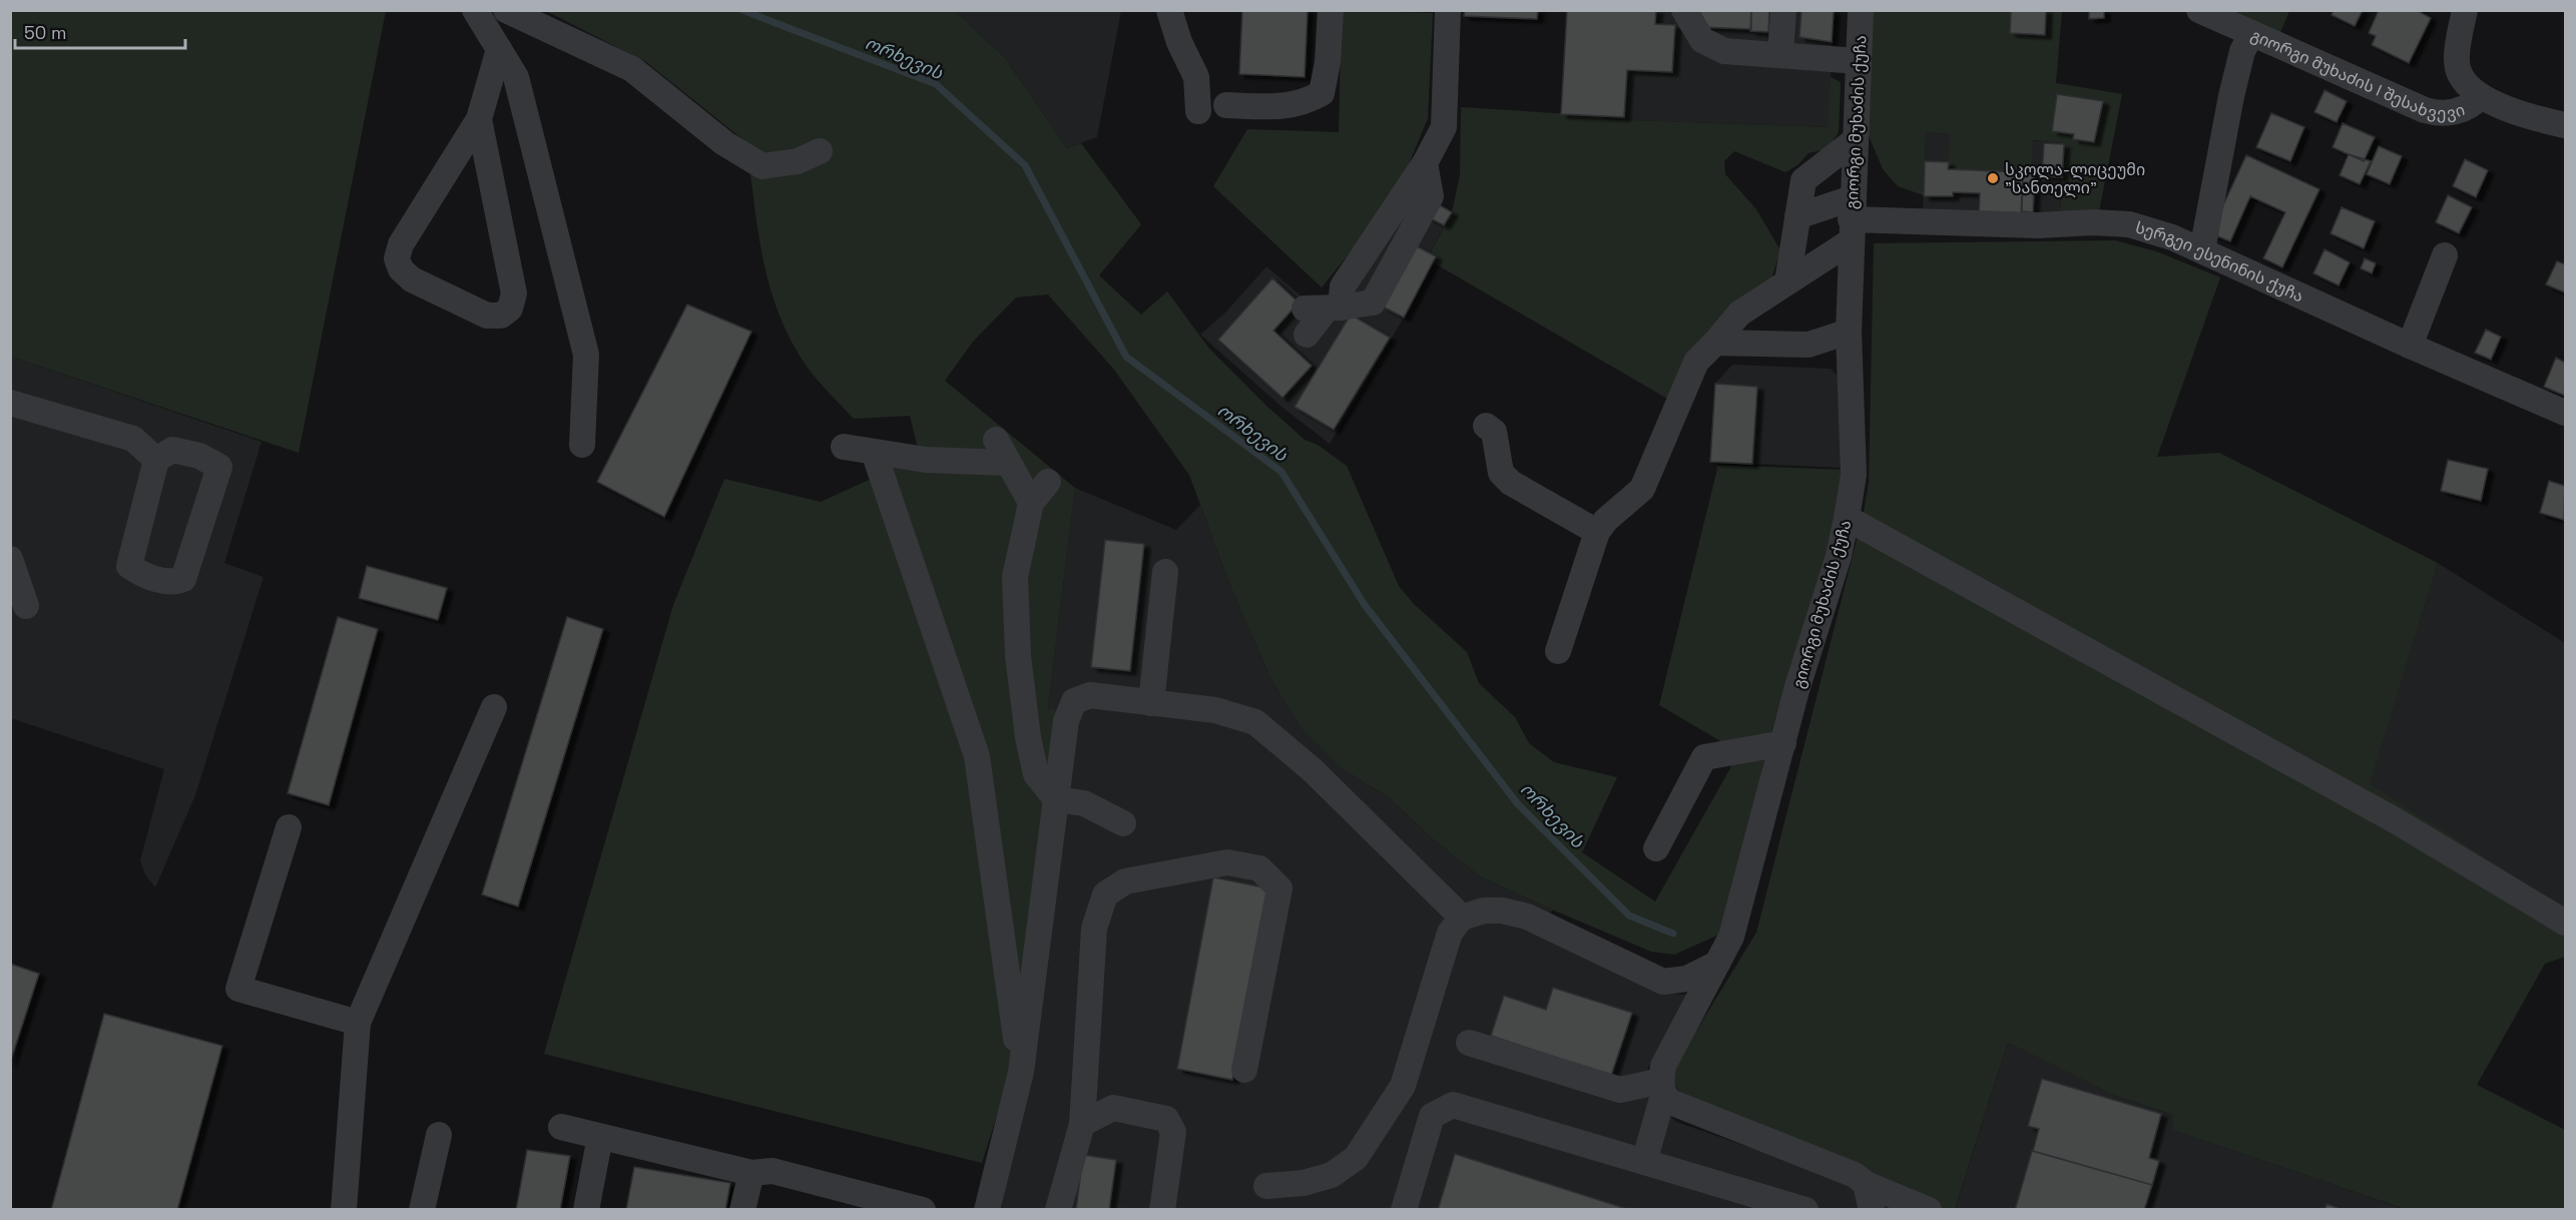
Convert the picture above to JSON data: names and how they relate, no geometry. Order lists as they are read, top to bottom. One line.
{"streets":{"street":["გიორგი მუხაძის I შესახვევი","გიორგი მუხაძის ქუჩა","სერგეი ესენინის ქუჩა"]},"crossings":[["გიორგი მუხაძის ქუჩა","სერგეი ესენინის ქუჩა"]],"water":["ორხევის"],"places":["სკოლა-ლიცეუმი \"სანთელი\""],"scale_bar":"50 m"}
